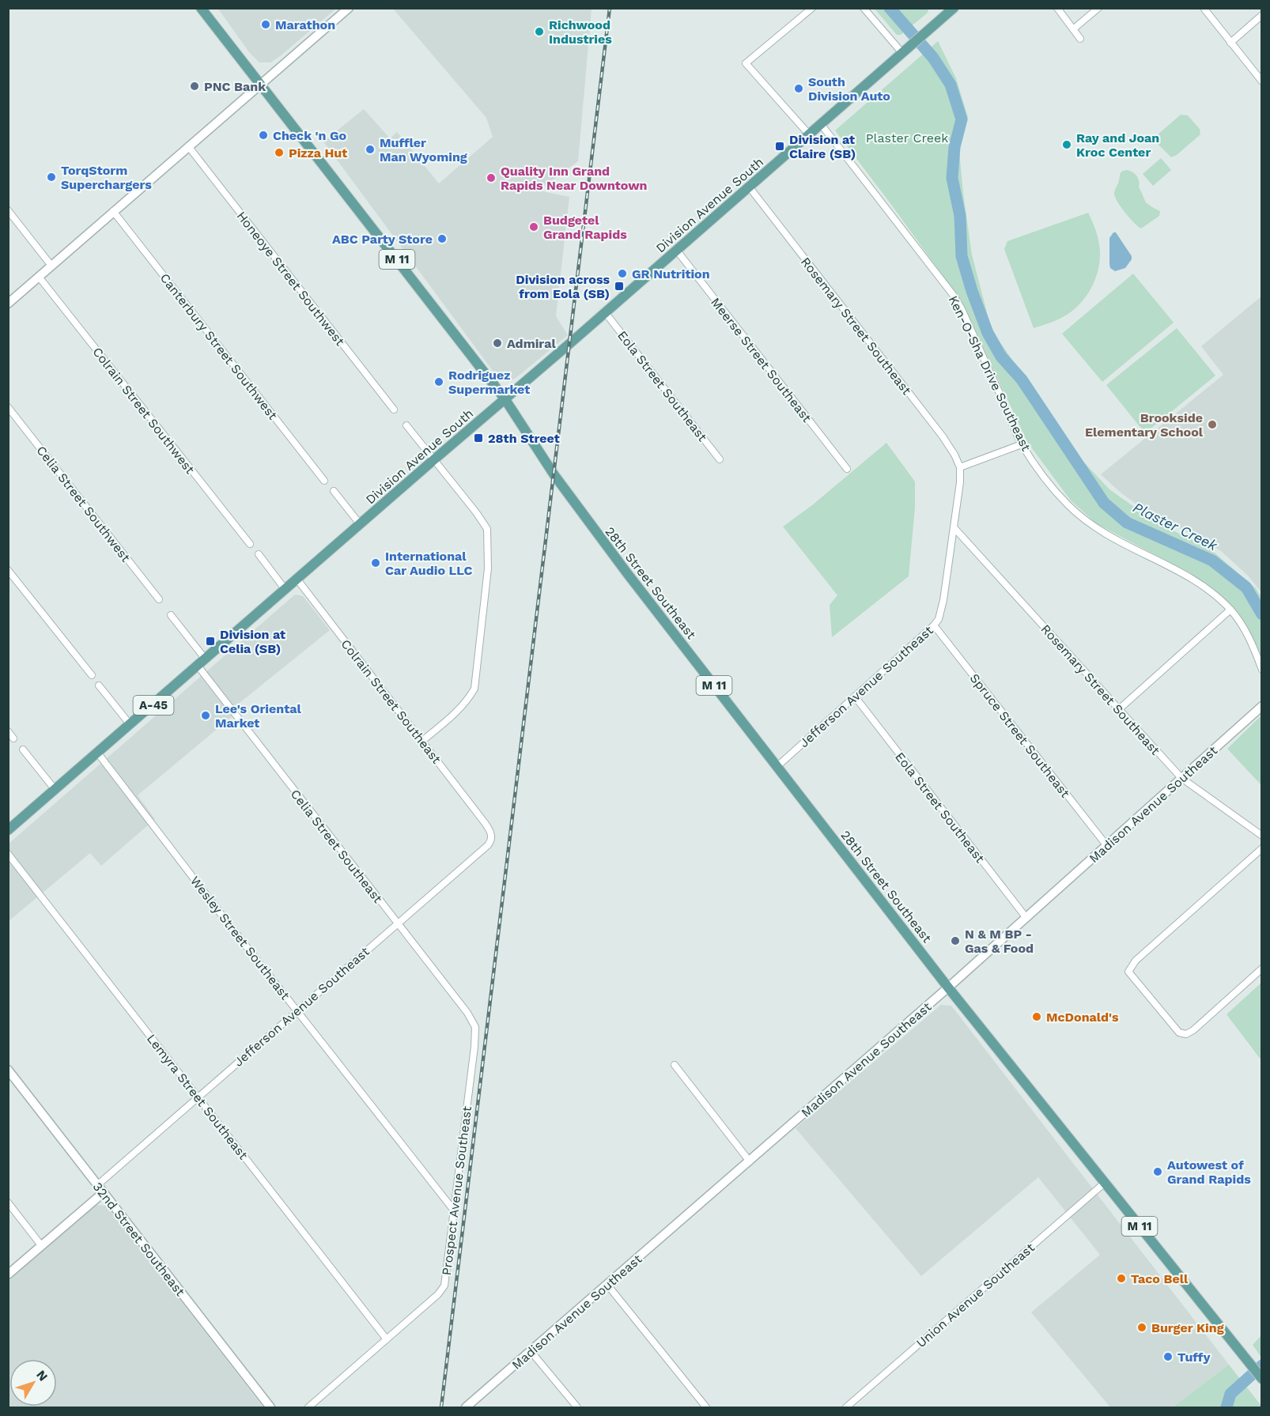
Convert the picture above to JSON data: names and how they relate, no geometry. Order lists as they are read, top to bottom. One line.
{"streets":{"main road":["Division Avenue South","M 11","28th Street Southeast","A-45"],"street":["Honeoye Street Southwest","Rosemary Street Southeast","Canterbury Street Southwest","Meerse Street Southeast","Ken-O-Sha Drive Southeast","Eola Street Southeast","Colrain Street Southwest","Celia Street Southwest","Jefferson Avenue Southeast","Colrain Street Southeast","Spruce Street Southeast","Madison Avenue Southeast","Celia Street Southeast","Wesley Street Southeast","Lemyra Street Southeast","Prospect Avenue Southeast","32nd Street Southeast","Union Avenue Southeast"]},"crossings":[["Division Avenue South","M 11"],["Division Avenue South","Rosemary Street Southeast"],["Division Avenue South","Meerse Street Southeast"],["Division Avenue South","Ken-O-Sha Drive Southeast"],["Division Avenue South","Eola Street Southeast"],["Division Avenue South","28th Street Southeast"],["Division Avenue South","Colrain Street Southeast"],["Division Avenue South","Celia Street Southeast"],["Division Avenue South","Wesley Street Southeast"],["M 11","28th Street Southeast"],["Rosemary Street Southeast","Jefferson Avenue Southeast"],["Rosemary Street Southeast","Madison Avenue Southeast"],["Eola Street Southeast","Jefferson Avenue Southeast"],["Eola Street Southeast","Madison Avenue Southeast"],["28th Street Southeast","Jefferson Avenue Southeast"],["28th Street Southeast","Madison Avenue Southeast"],["28th Street Southeast","Union Avenue Southeast"],["Jefferson Avenue Southeast","Colrain Street Southeast"],["Jefferson Avenue Southeast","Spruce Street Southeast"],["Jefferson Avenue Southeast","Celia Street Southeast"],["Jefferson Avenue Southeast","Wesley Street Southeast"],["Jefferson Avenue Southeast","Lemyra Street Southeast"],["Jefferson Avenue Southeast","32nd Street Southeast"],["Spruce Street Southeast","Madison Avenue Southeast"],["Celia Street Southeast","Prospect Avenue Southeast"],["Wesley Street Southeast","Prospect Avenue Southeast"],["Lemyra Street Southeast","Prospect Avenue Southeast"]],"water":["Plaster Creek"],"parks":["Plaster Creek"],"places":{"other":["Marathon","Richwood Industries","PNC Bank","South Division Auto","Check 'n Go","Ray and Joan Kroc Center","Muffler Man Wyoming","Pizza Hut","TorqStorm Superchargers","Quality Inn Grand Rapids Near Downtown","Budgetel Grand Rapids","ABC Party Store","GR Nutrition","Admiral","Rodriguez Supermarket","Brookside Elementary School","International Car Audio LLC","Lee's Oriental Market","N & M BP - Gas & Food","McDonald's","Autowest of Grand Rapids","Taco Bell","Burger King","Tuffy"],"transit":["Division at Claire (SB)","Division across from Eola (SB)","28th Street","Division at Celia (SB)"]},"north":"top right"}
